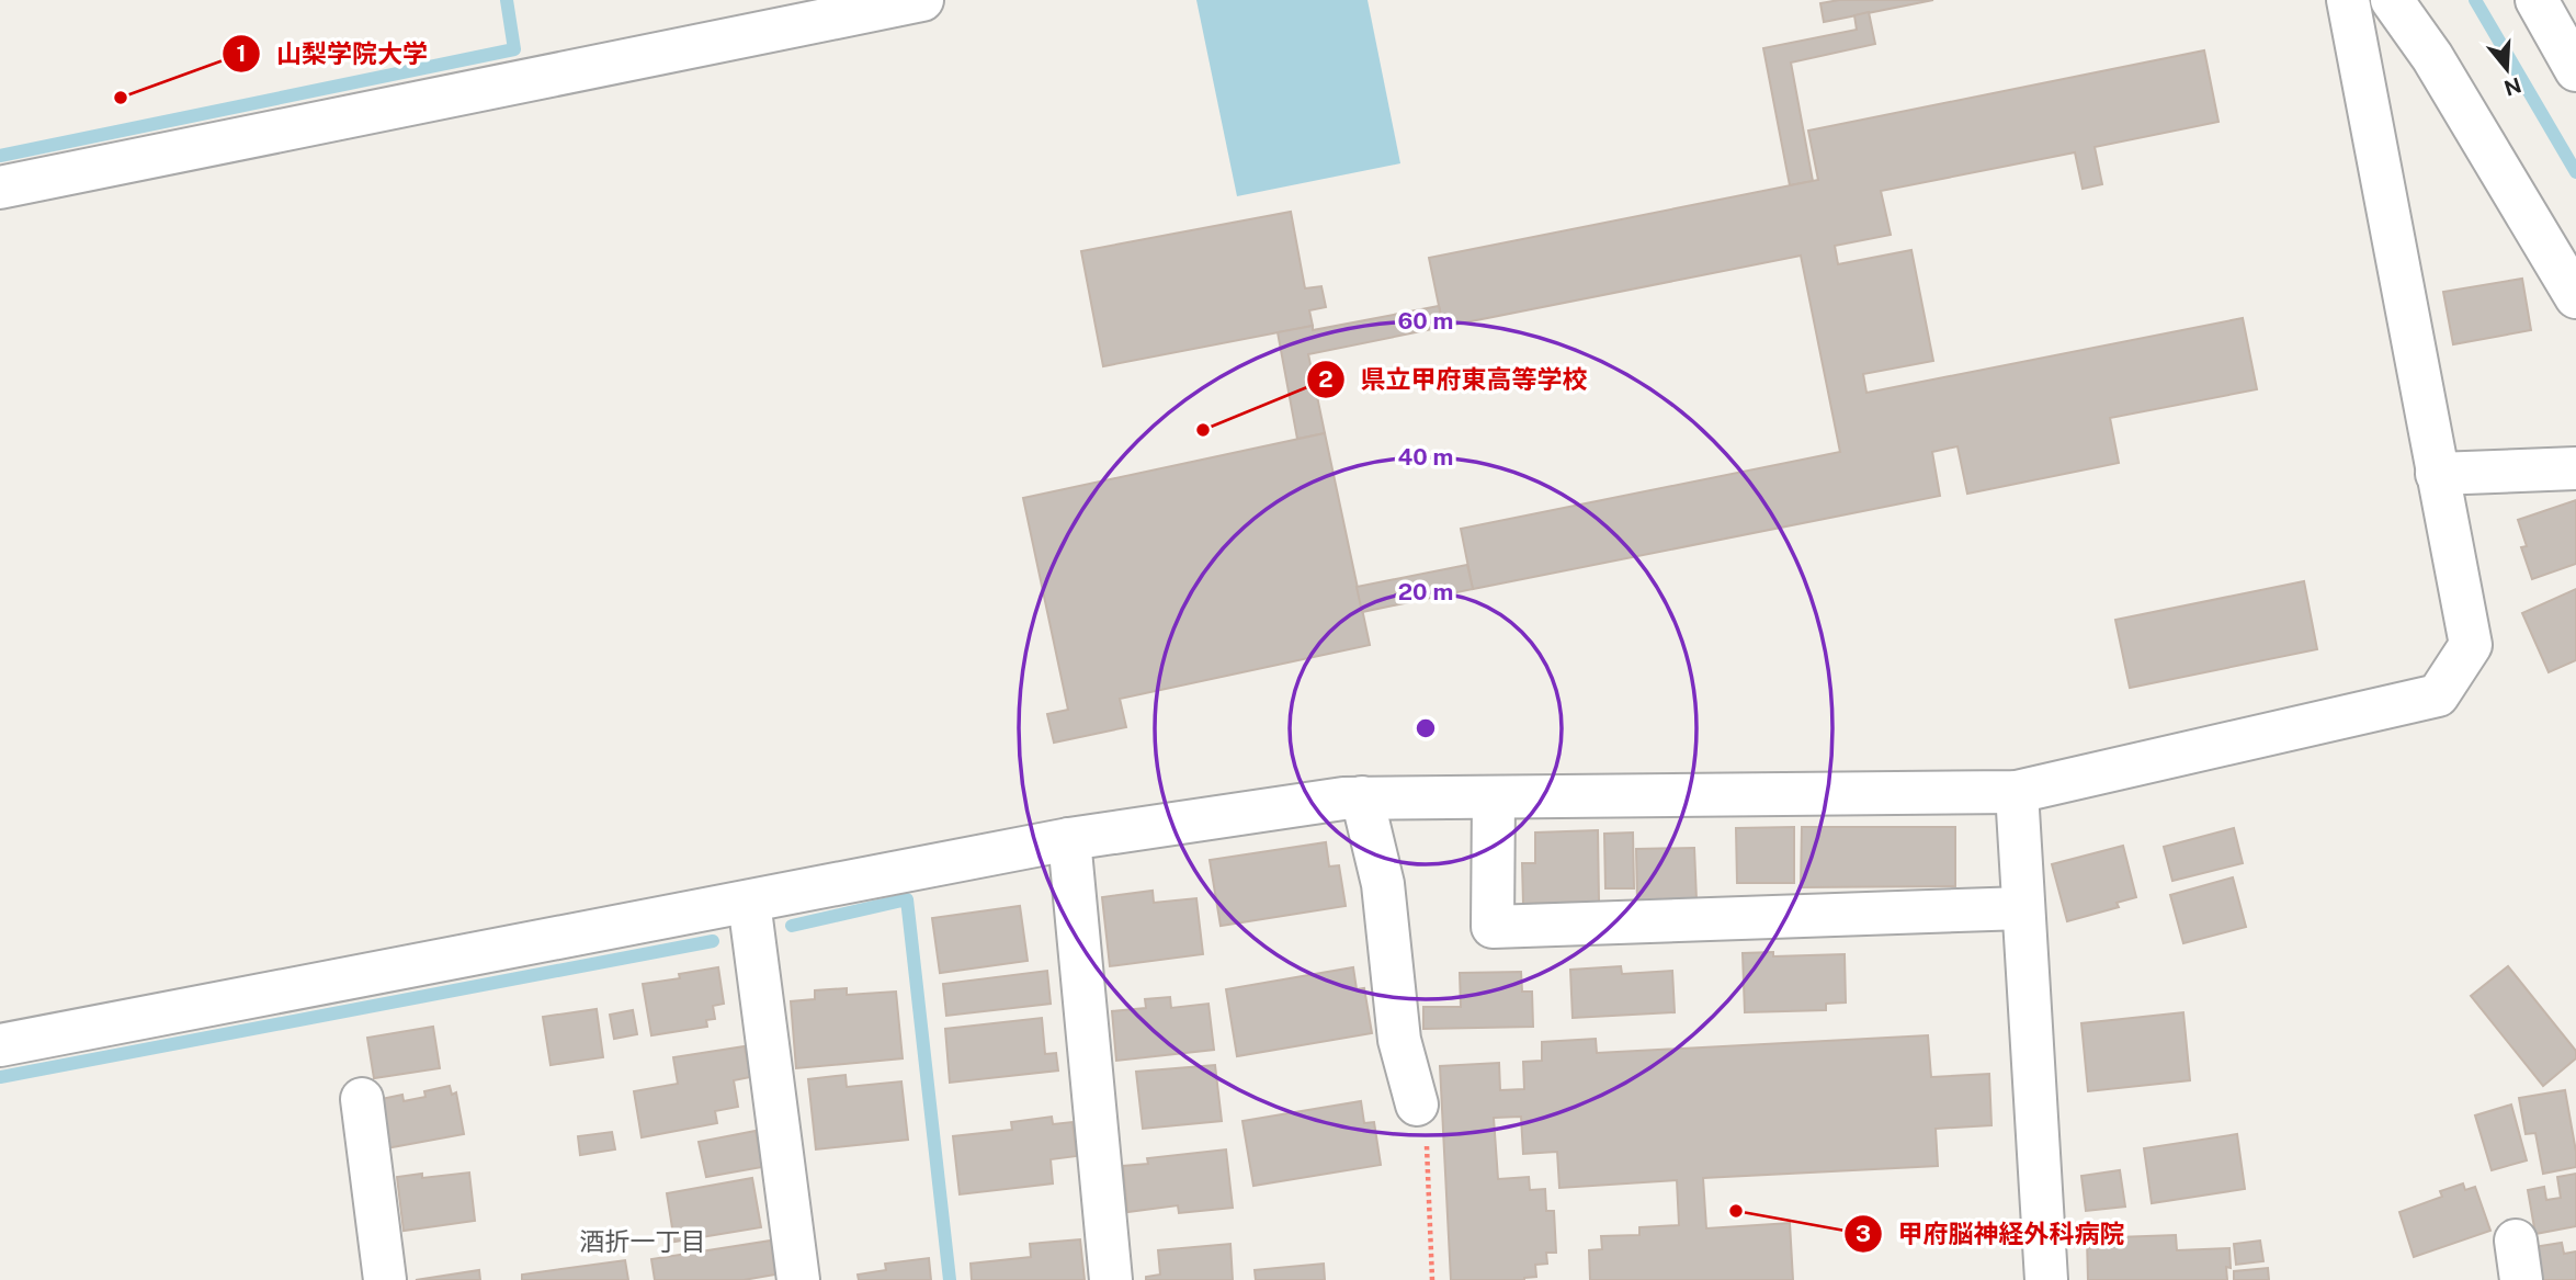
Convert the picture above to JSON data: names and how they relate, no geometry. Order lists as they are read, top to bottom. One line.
{"districts":["酒折一丁目"],"places":["山梨学院大学","県立甲府東高等学校","甲府脳神経外科病院"],"north":"bottom","rings":["60 m","40 m","20 m"]}
